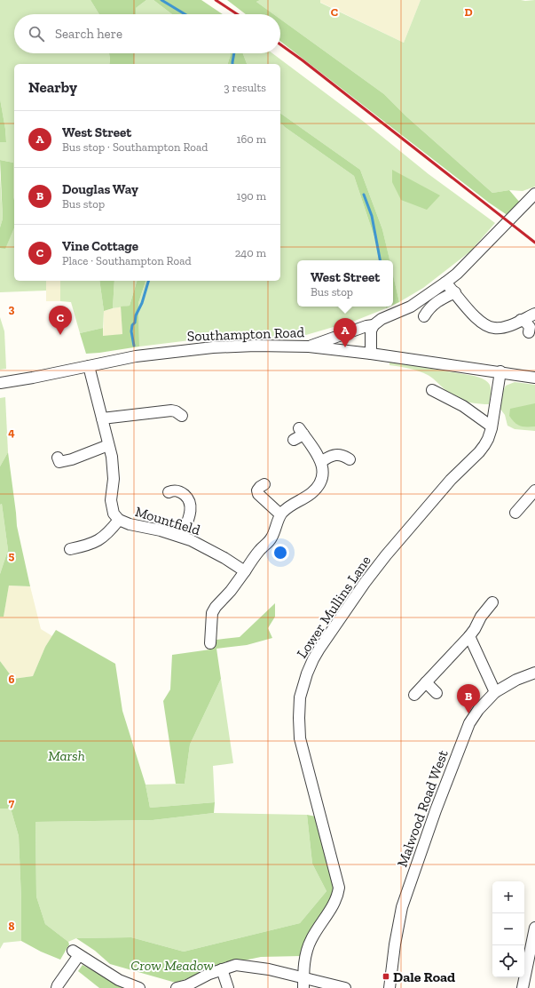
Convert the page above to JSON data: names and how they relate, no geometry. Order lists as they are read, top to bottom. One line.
{"streets":{"street":["Southampton Road","Mountfield","Lower Mullins Lane","Malwood Road West"]},"crossings":[["Southampton Road","Mountfield"],["Southampton Road","Lower Mullins Lane"]],"parks":["Marsh","Crow Meadow"],"places":{"transit":["Dale Road"]},"page":{"search":"Search here","heading":["Nearby","3 results"],"list":[{"mark":"A","name":"West Street","note":"Bus stop · Southampton Road","value":"160 m"},{"mark":"B","name":"Douglas Way","note":"Bus stop","value":"190 m"},{"mark":"C","name":"Vine Cottage","note":"Place · Southampton Road","value":"240 m"}],"popup":["West Street","Bus stop"],"pins":["C","A","B"],"map_buttons":["+","−"]},"grid":{"columns":["C","D"],"rows":["3","4","5","6","7","8"]}}
